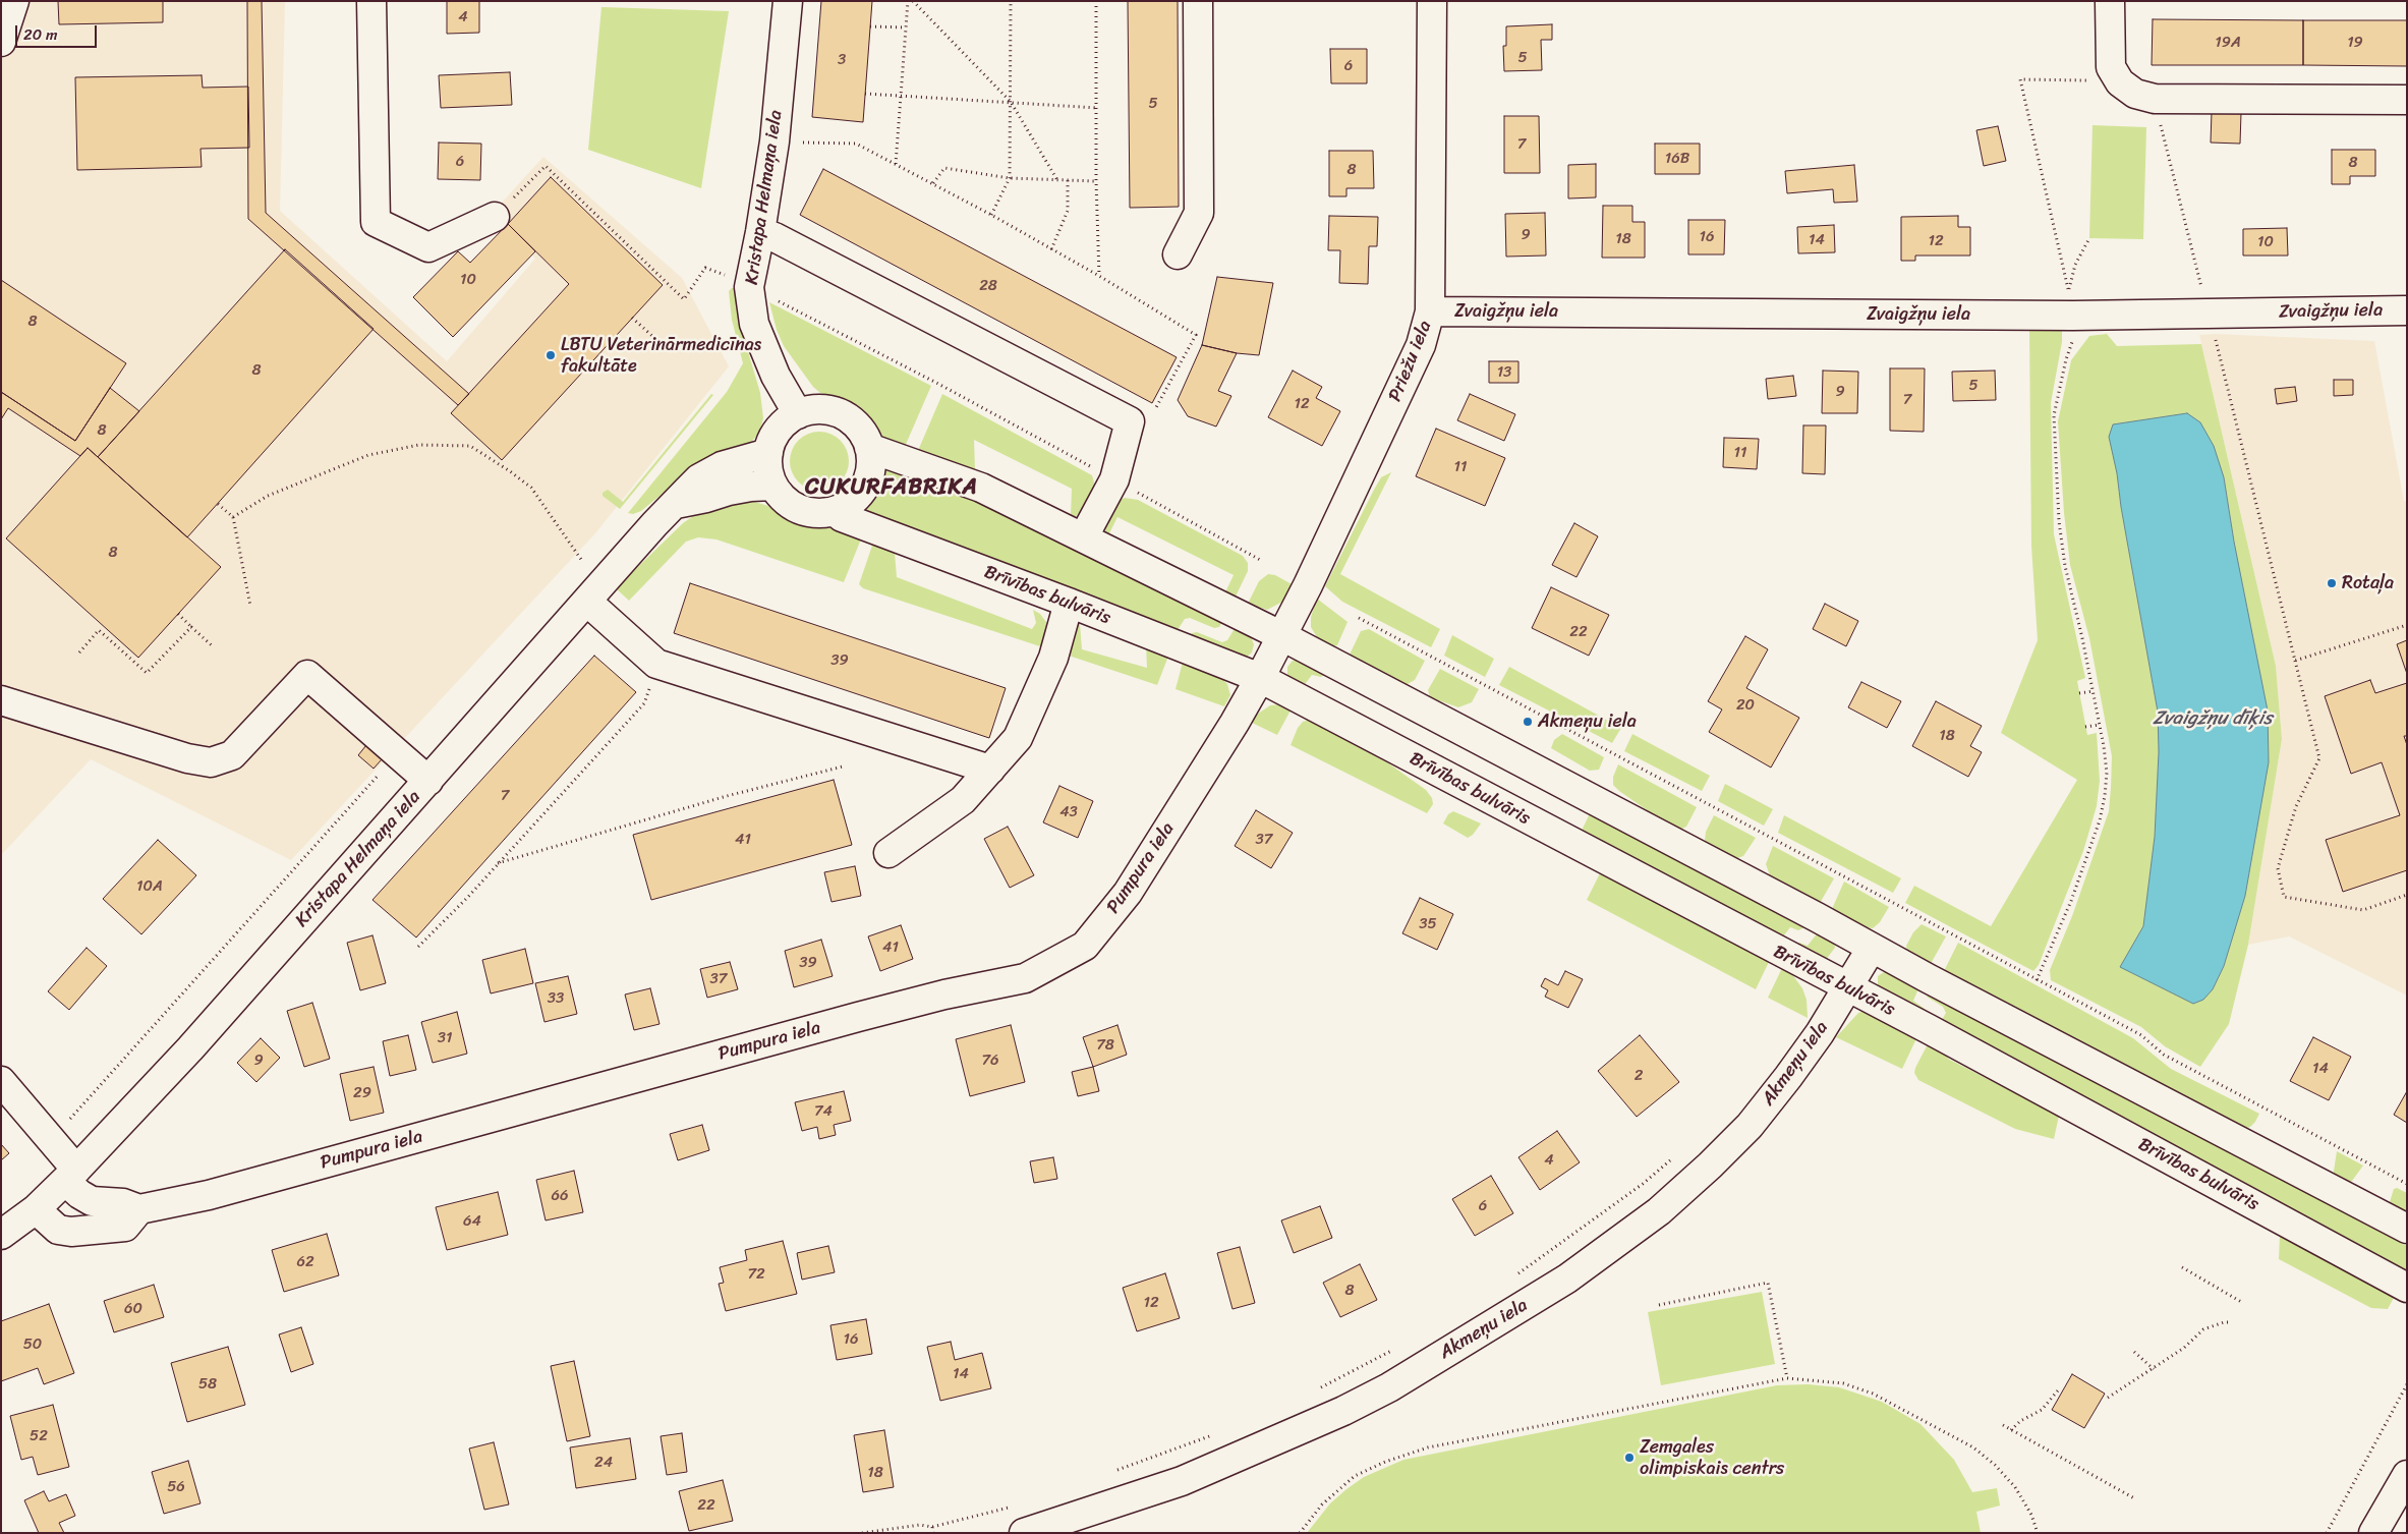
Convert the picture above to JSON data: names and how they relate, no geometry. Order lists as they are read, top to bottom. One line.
{"streets":{"street":["Kristapa Helmaņa iela","Zvaigžņu iela","Priežu iela","Brīvības bulvāris","Pumpura iela","Akmeņu iela"]},"crossings":[["Kristapa Helmaņa iela","Brīvības bulvāris"],["Kristapa Helmaņa iela","Pumpura iela"],["Zvaigžņu iela","Priežu iela"],["Brīvības bulvāris","Pumpura iela"],["Brīvības bulvāris","Akmeņu iela"]],"districts":["CUKURFABRIKA"],"water":["Zvaigžņu dīķis"],"places":["LBTU Veterinārmedicīnas fakultāte","Rotaļa","Akmeņu iela","Zemgales olimpiskais centrs"],"house_numbers":["4","19A","19","5","3","6","5","7","16B","6","8","8","9","16","18","14","12","10","10","28","8","8","13","5","9","7","12","8","11","11","8","22","39","20","18","7","43","41","37","10A","35","41","39","37","33","31","78","9","76","14","2","29","74","4","66","6","64","62","72","8","12","60","16","50","14","58","52","24","18","56","22"],"scale_bar":"20 m"}
